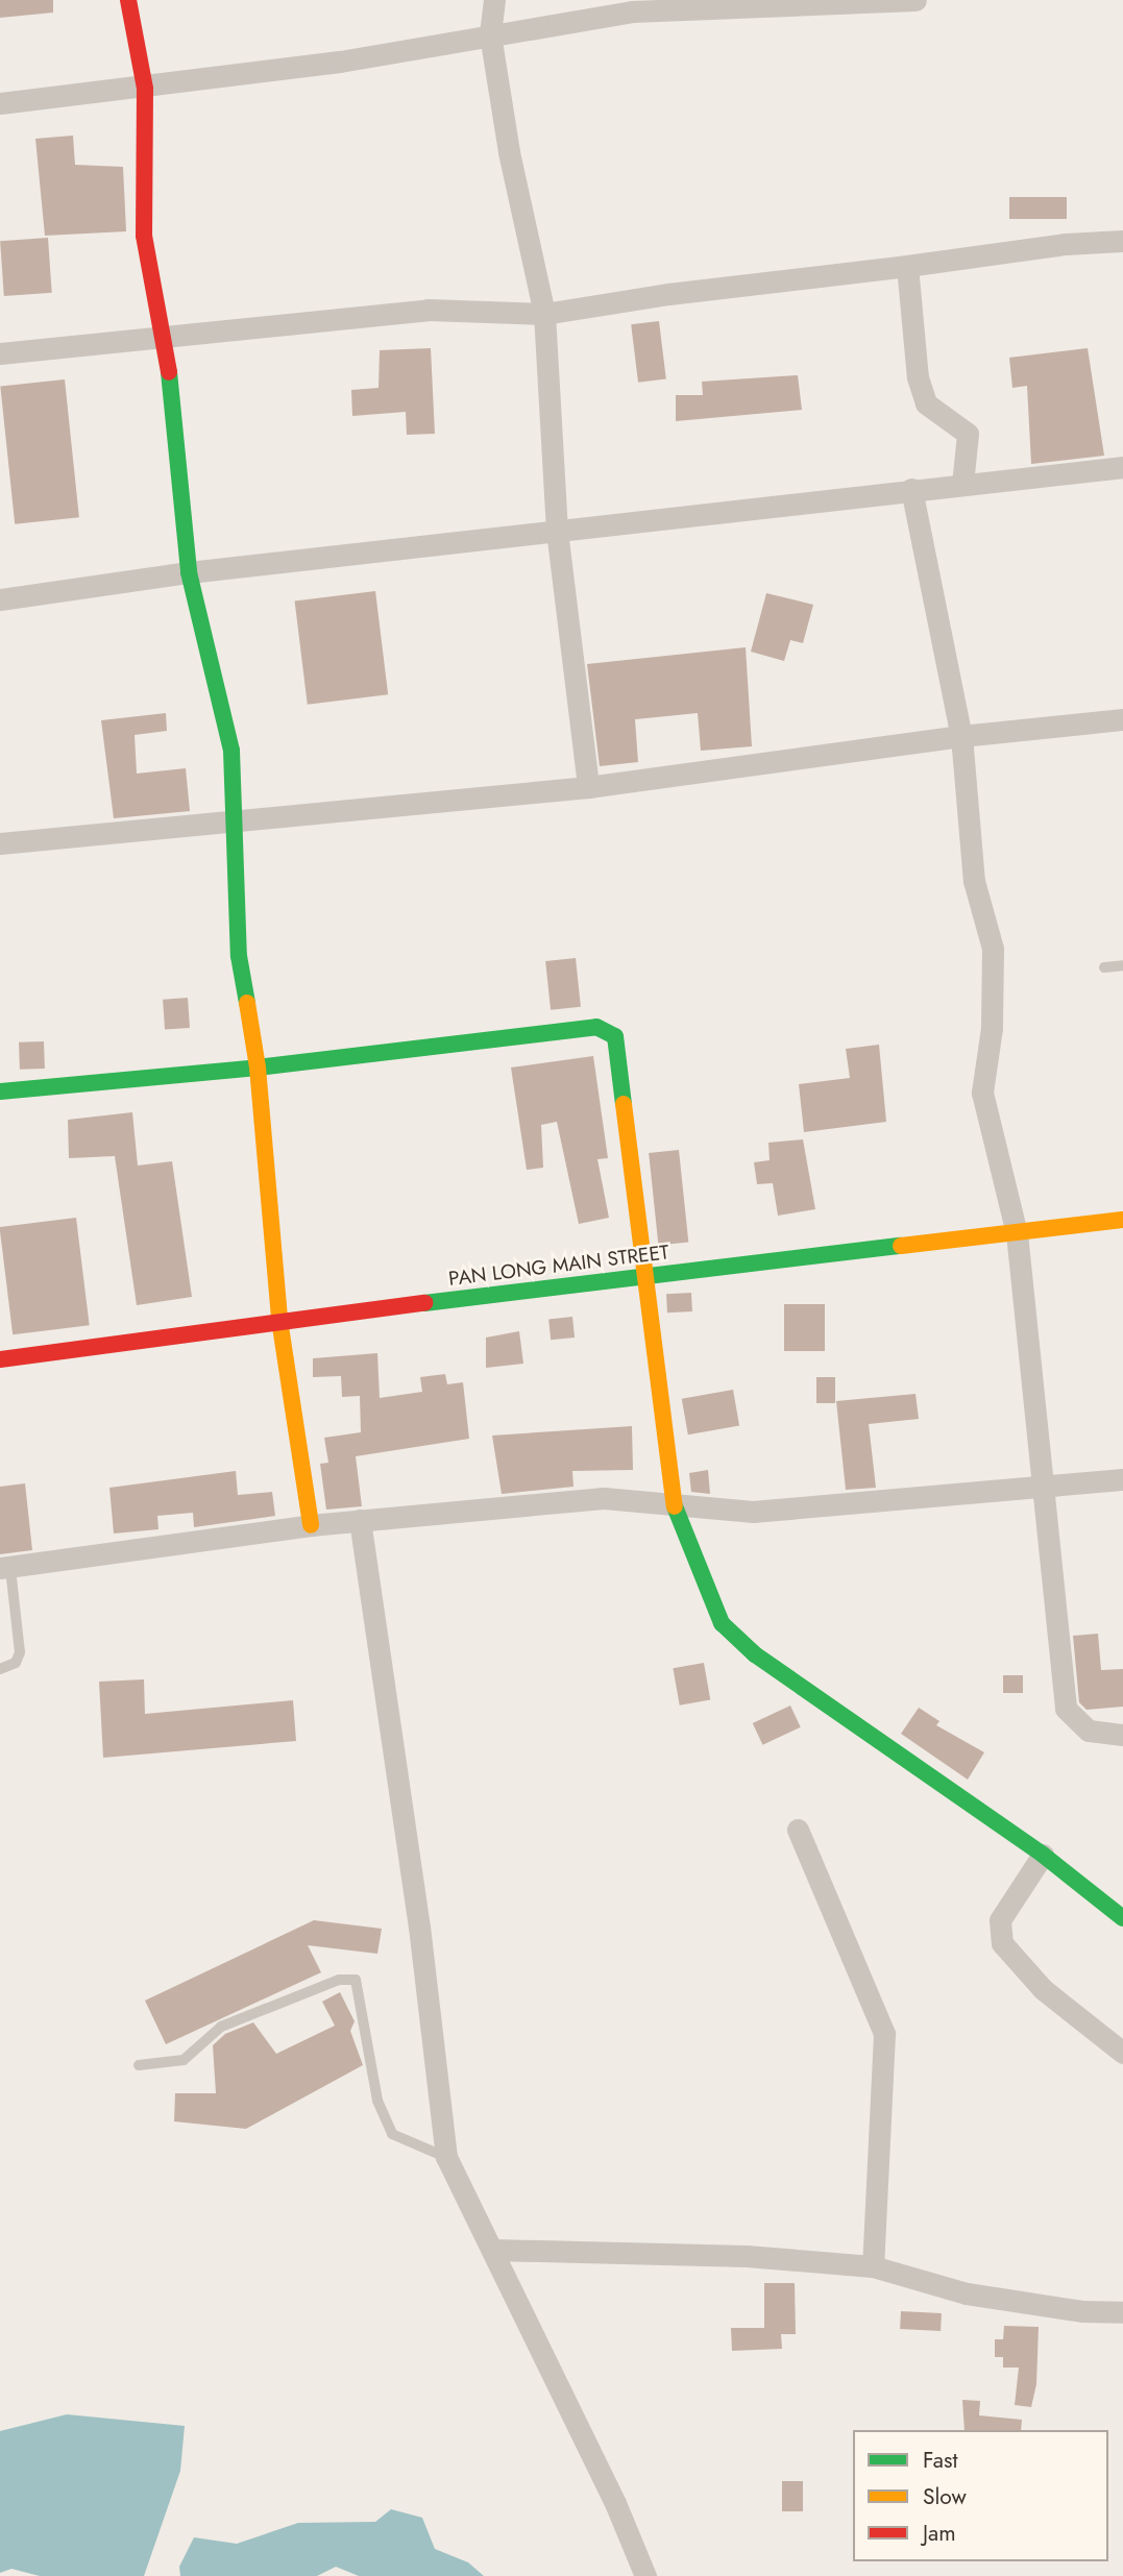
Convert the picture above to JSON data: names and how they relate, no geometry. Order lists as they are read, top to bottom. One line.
{"streets":{"street":["PAN LONG MAIN STREET"]},"legend":["Fast","Slow","Jam"]}
